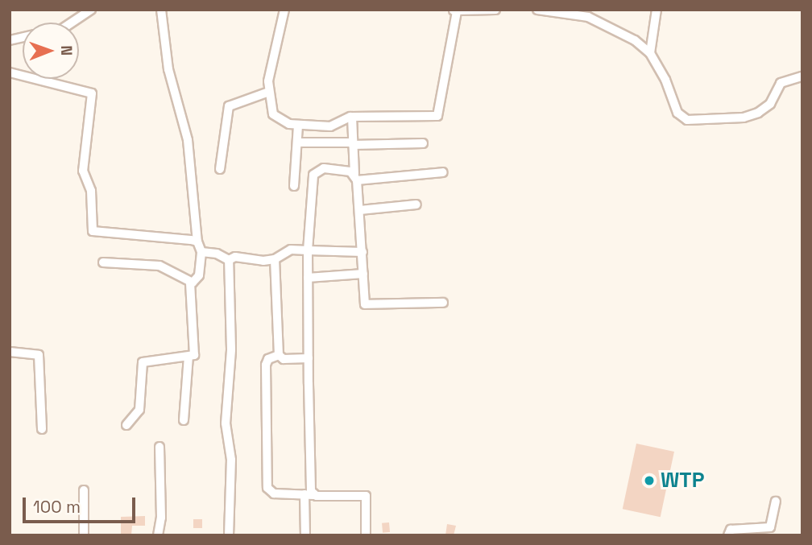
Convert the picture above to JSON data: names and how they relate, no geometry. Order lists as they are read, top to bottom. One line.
{"places":["WTP"],"scale_bar":"100 m","north":"right"}
